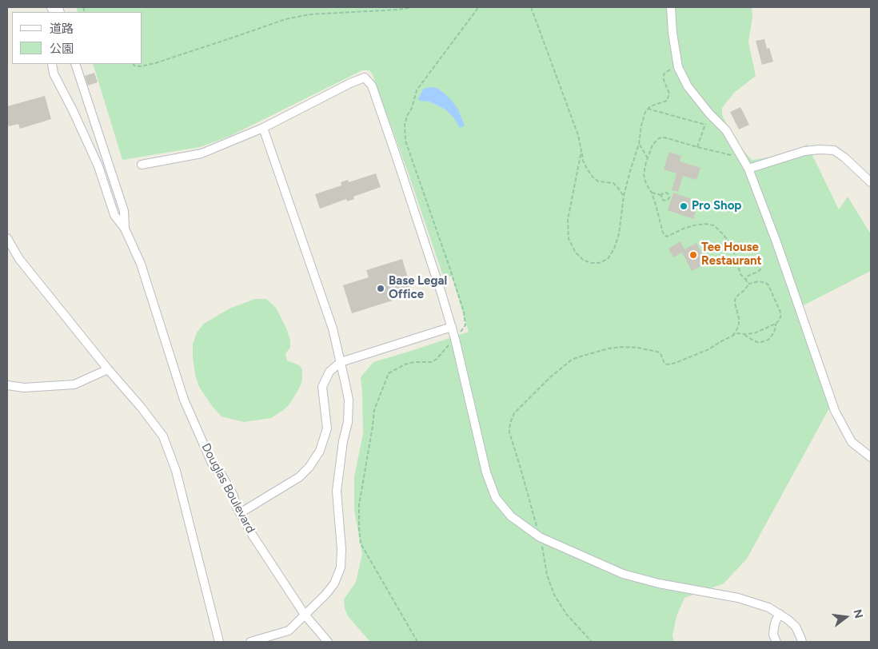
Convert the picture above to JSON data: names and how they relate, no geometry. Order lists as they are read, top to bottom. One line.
{"streets":{"street":["Douglas Boulevard"]},"places":["Pro Shop","Tee House Restaurant","Base Legal Office"],"legend":["道路","公園"],"north":"right"}
